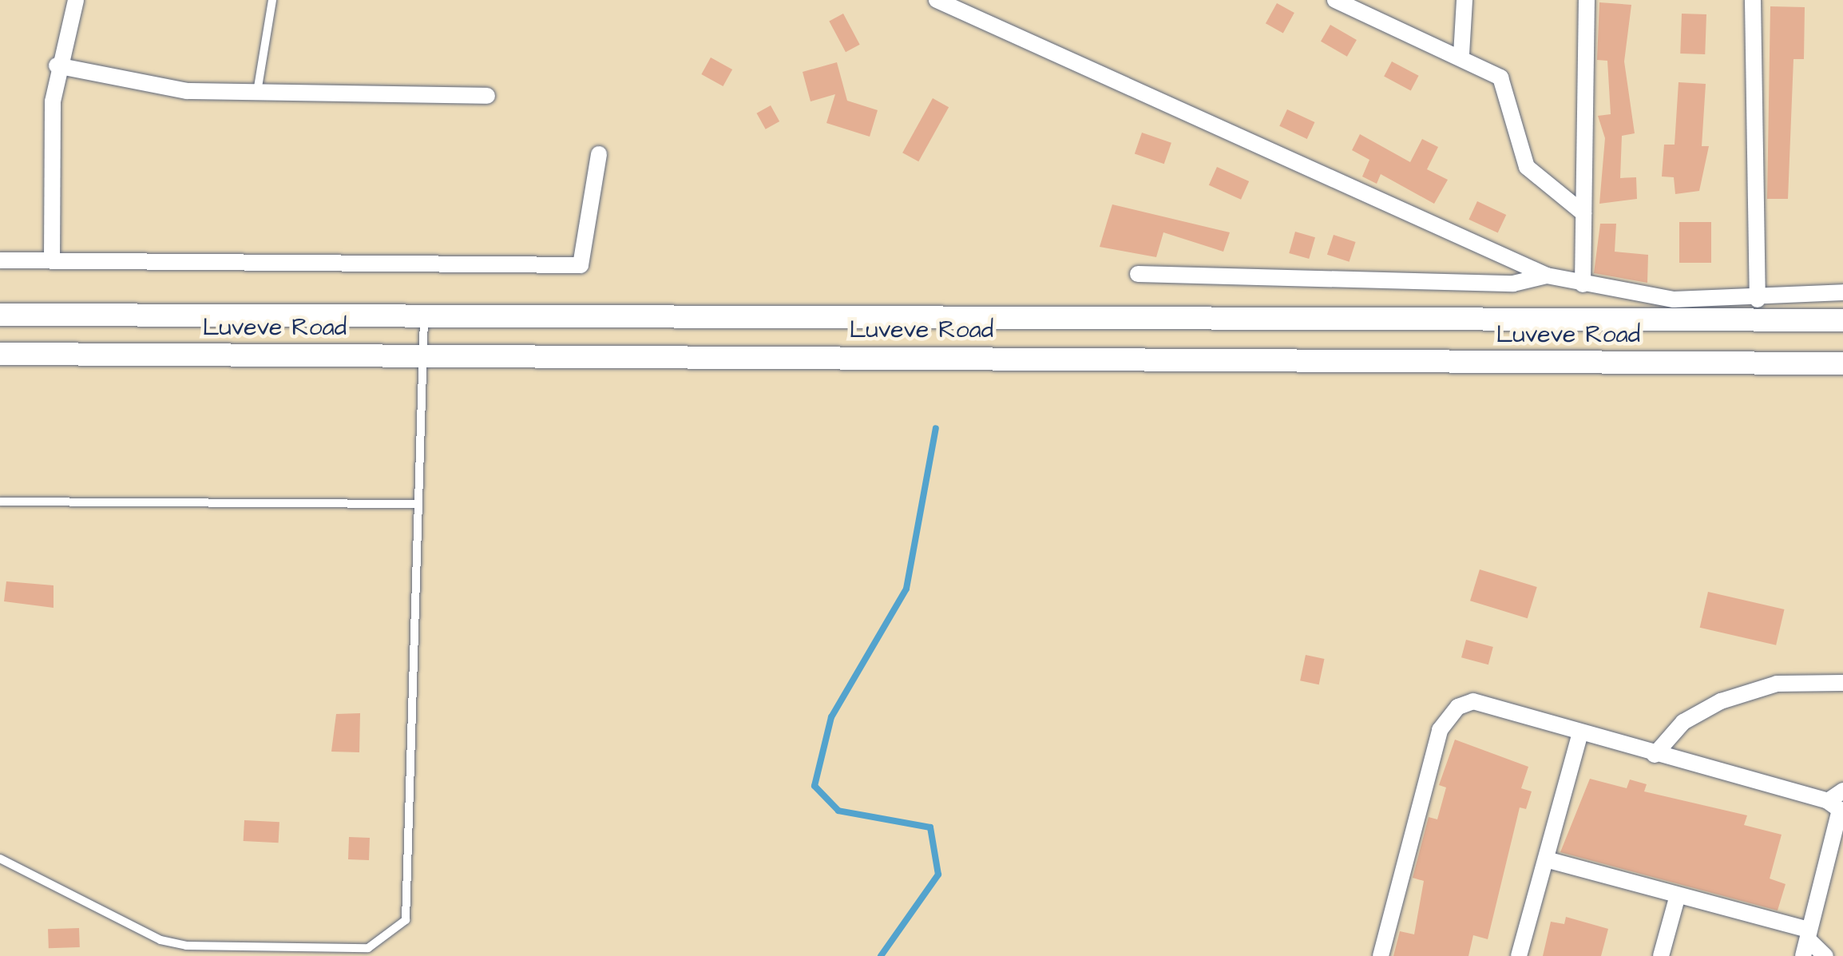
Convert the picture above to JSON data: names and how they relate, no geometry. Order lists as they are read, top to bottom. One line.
{"streets":{"street":["Luveve Road"]}}
